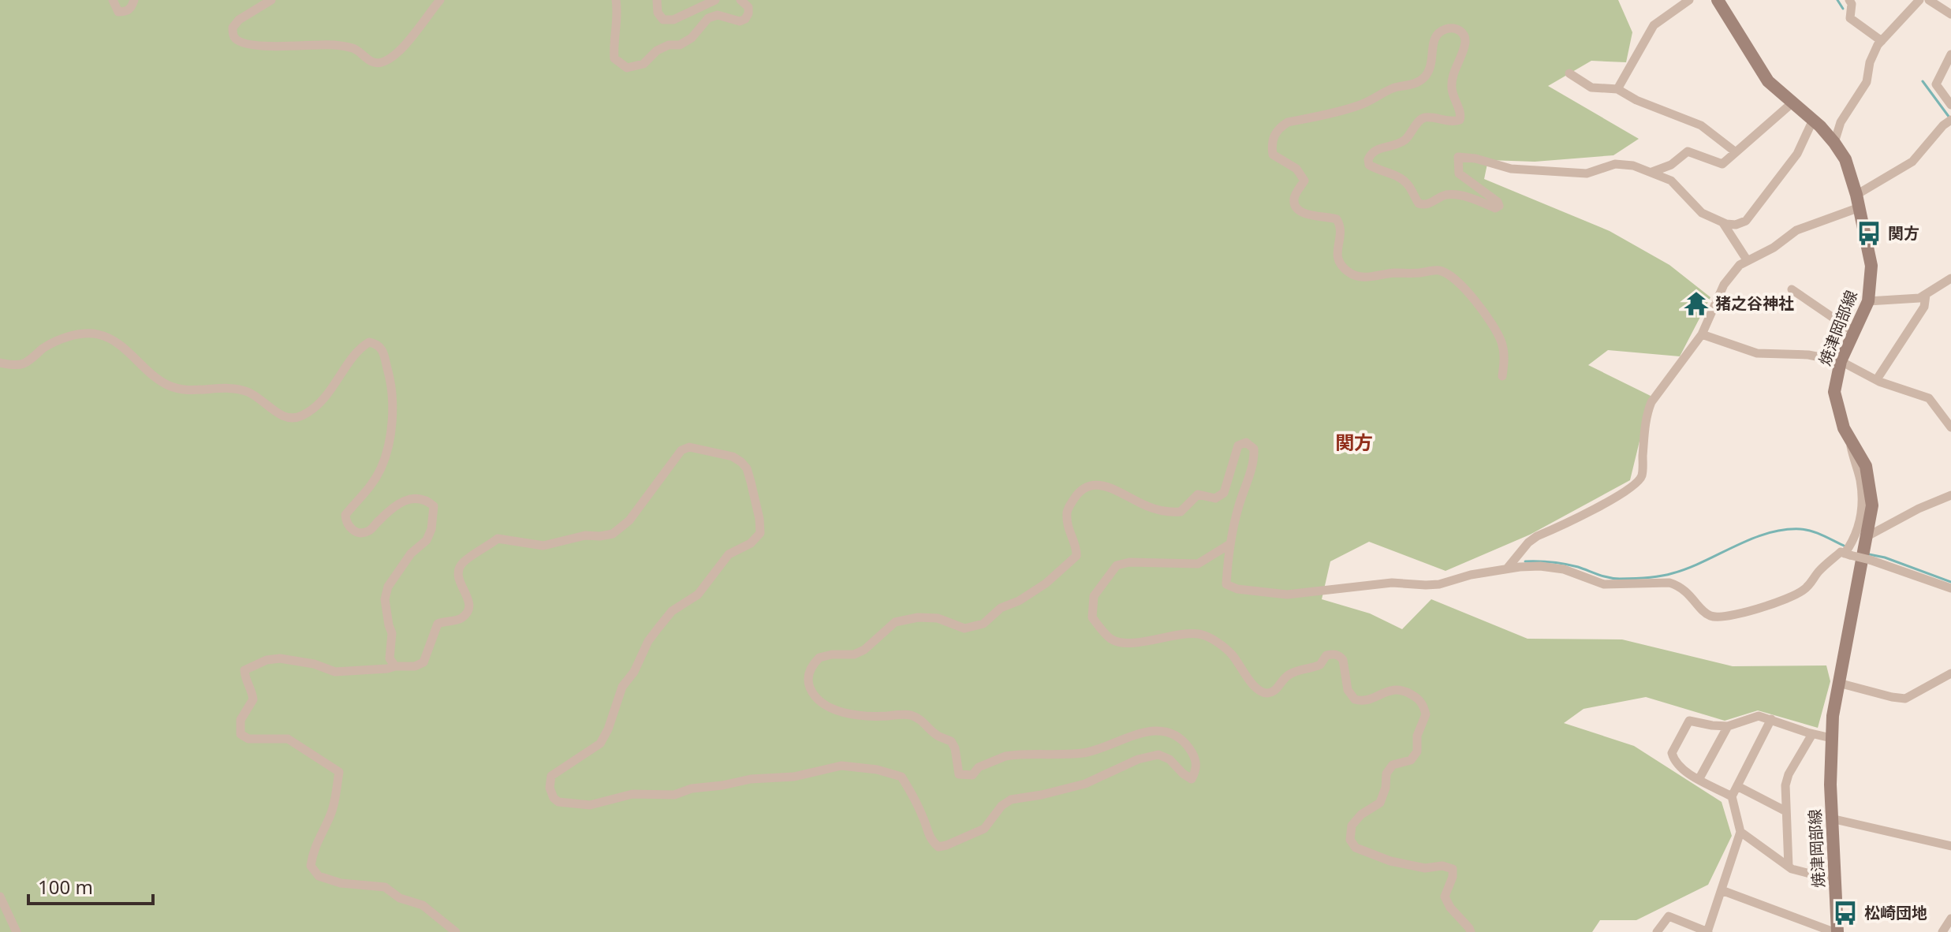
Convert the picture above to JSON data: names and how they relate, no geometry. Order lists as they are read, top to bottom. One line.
{"streets":{"main road":["焼津岡部線"]},"districts":["関方"],"places":{"bus stop":["関方","松崎団地"],"temple":["猪之谷神社"]},"scale_bar":"100 m"}
